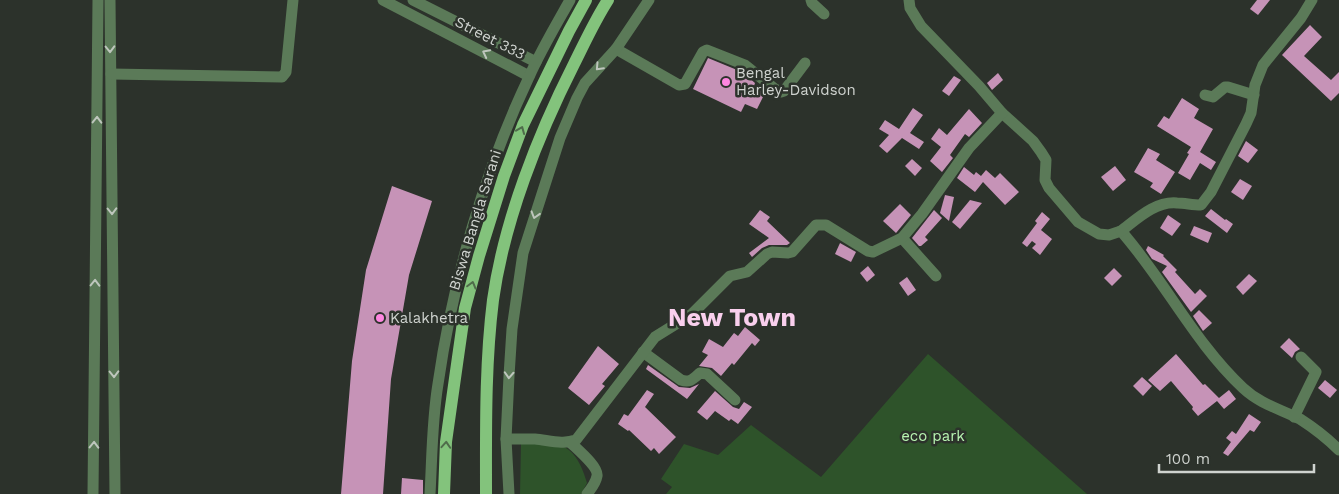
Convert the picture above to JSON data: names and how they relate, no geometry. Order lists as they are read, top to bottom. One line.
{"streets":{"main road":["Biswa Bangla Sarani"],"street":["Street 333"]},"districts":["New Town"],"parks":["eco park"],"places":["Bengal Harley-Davidson","Kalakhetra"],"scale_bar":"100 m"}
